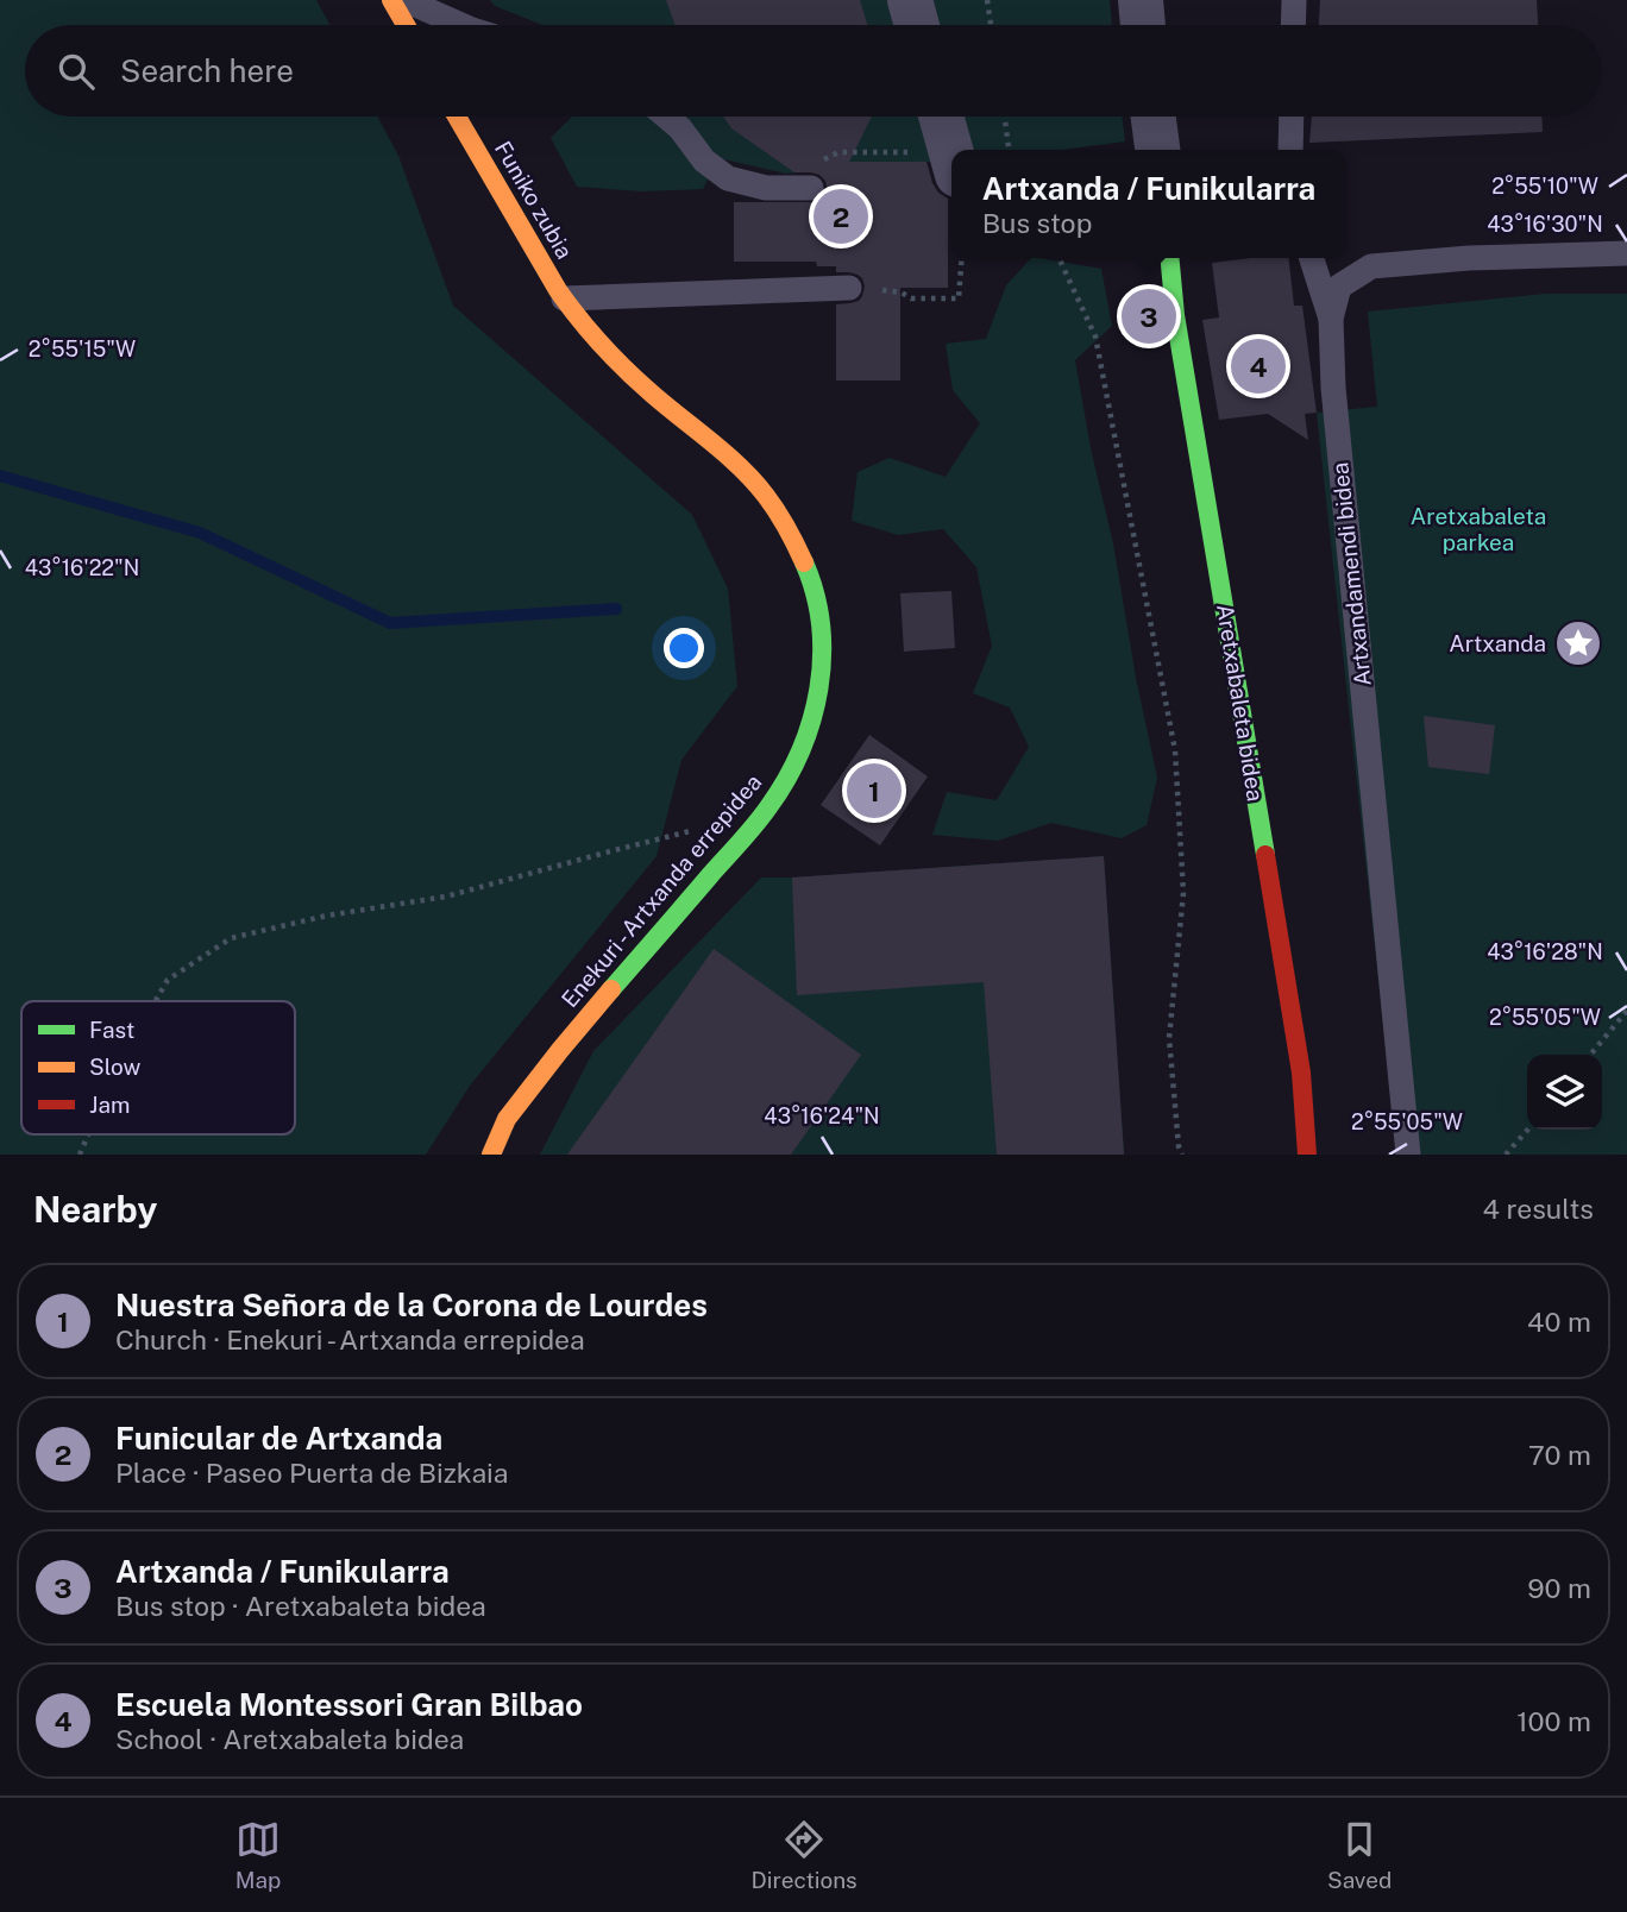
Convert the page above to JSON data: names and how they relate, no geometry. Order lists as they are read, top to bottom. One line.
{"streets":{"street":["Funiko zubia","Aretxabaleta bidea","Enekuri - Artxanda errepidea"],"lane":["Artxandamendi bidea"]},"crossings":[["Funiko zubia","Enekuri - Artxanda errepidea"]],"parks":["Aretxabaleta parkea"],"places":{"place":["Artxanda"]},"legend":["Fast","Slow","Jam"],"page":{"search":"Search here","popup":["Artxanda / Funikularra","Bus stop"],"pins":["2","3","4","1"],"heading":["Nearby","4 results"],"list":[{"mark":"1","name":"Nuestra Señora de la Corona de Lourdes","note":"Church · Enekuri - Artxanda errepidea","value":"40 m"},{"mark":"2","name":"Funicular de Artxanda","note":"Place · Paseo Puerta de Bizkaia","value":"70 m"},{"mark":"3","name":"Artxanda / Funikularra","note":"Bus stop · Aretxabaleta bidea","value":"90 m"},{"mark":"4","name":"Escuela Montessori Gran Bilbao","note":"School · Aretxabaleta bidea","value":"100 m"}],"nav":["Map","Directions","Saved"]},"coordinates":["2°55'10\"W","43°16'30\"N","2°55'15\"W","43°16'22\"N","43°16'28\"N","2°55'05\"W","43°16'24\"N"]}
